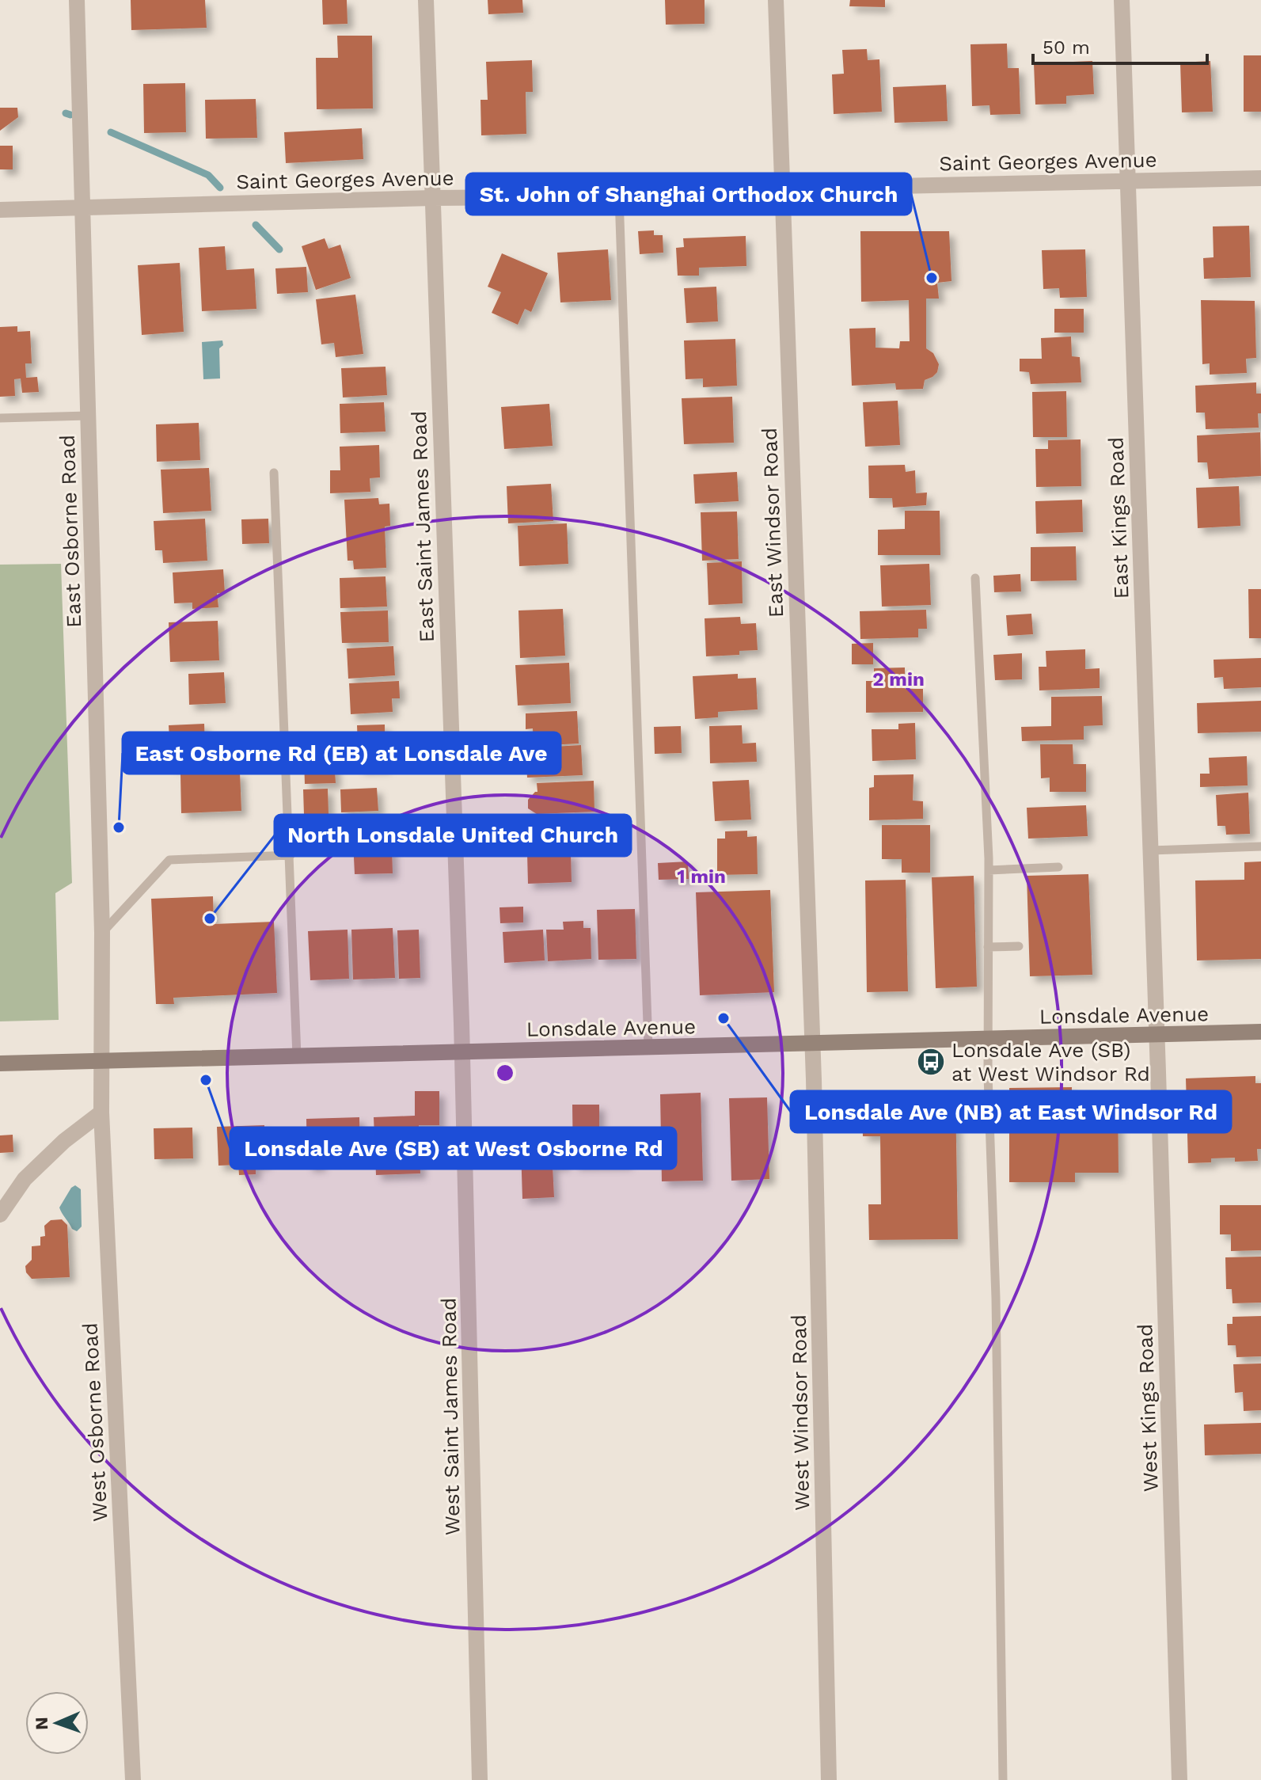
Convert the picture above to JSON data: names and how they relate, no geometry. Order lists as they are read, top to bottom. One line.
{"streets":{"street":["Saint Georges Avenue","East Kings Road","East Windsor Road","East Saint James Road","East Osborne Road","Lonsdale Avenue","West Kings Road","West Windsor Road","West Saint James Road","West Osborne Road"]},"crossings":[["Saint Georges Avenue","East Kings Road"],["Saint Georges Avenue","East Windsor Road"],["Saint Georges Avenue","East Saint James Road"],["Saint Georges Avenue","East Osborne Road"],["East Kings Road","Lonsdale Avenue"],["East Kings Road","West Kings Road"],["East Windsor Road","Lonsdale Avenue"],["East Windsor Road","West Windsor Road"],["East Saint James Road","Lonsdale Avenue"],["East Saint James Road","West Saint James Road"],["East Osborne Road","Lonsdale Avenue"],["East Osborne Road","West Osborne Road"],["Lonsdale Avenue","West Kings Road"],["Lonsdale Avenue","West Windsor Road"],["Lonsdale Avenue","West Saint James Road"],["Lonsdale Avenue","West Osborne Road"]],"places":{"other":["St. John of Shanghai Orthodox Church","East Osborne Rd (EB) at Lonsdale Ave","North Lonsdale United Church","Lonsdale Ave (NB) at East Windsor Rd","Lonsdale Ave (SB) at West Osborne Rd"],"bus stop":["Lonsdale Ave (SB) at West Windsor Rd"]},"scale_bar":"50 m","north":"left","rings":["2 min","1 min"]}
